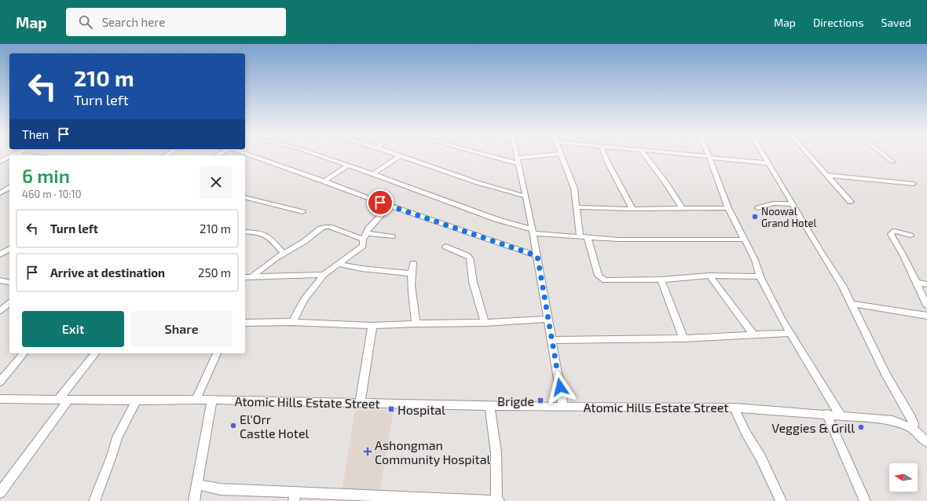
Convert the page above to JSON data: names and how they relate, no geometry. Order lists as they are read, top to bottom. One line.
{"streets":{"street":["Atomic Hills Estate Street"]},"places":{"other":["Noowal Grand Hotel","El'Orr Castle Hotel","Veggies & Grill"],"transit":["Brigde","Hospital"],"health":["Ashongman Community Hospital"]},"north":"left","page":{"header":"Map","search":"Search here","nav":["Map","Directions","Saved"],"turn":["210 m","Turn left"],"then":"Then","heading":["6 min","460 m · 10:10"],"list":[{"name":"Turn left","value":"210 m"},{"name":"Arrive at destination","value":"250 m"}],"buttons":["Exit","Share"]}}
